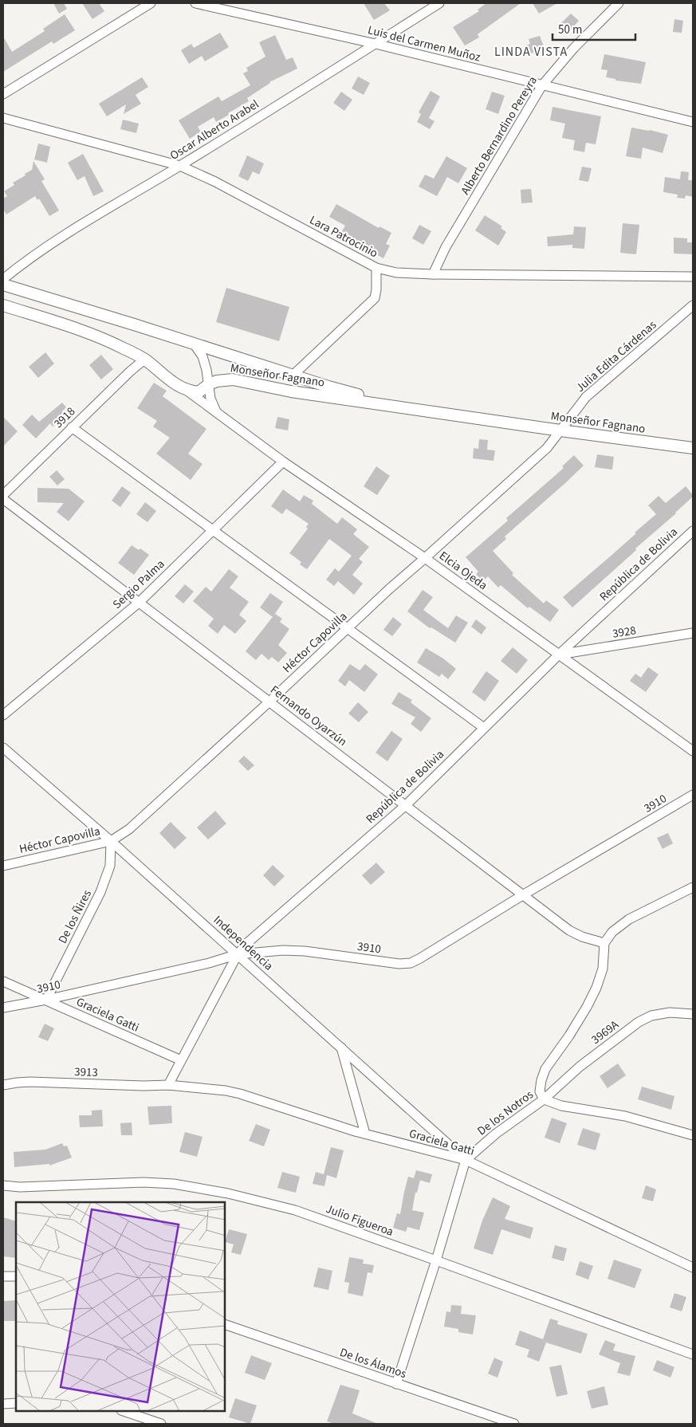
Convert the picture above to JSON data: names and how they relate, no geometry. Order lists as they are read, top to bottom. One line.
{"streets":{"street":["Luis del Carmen Muñoz","Oscar Alberto Arabel","Alberto Bernardino Pereyra","Lara Patrocinio","Julia Edita Cárdenas","Monseñor Fagnano","3918","República de Bolivia","Elcia Ojeda","Sergio Palma","3928","Héctor Capovilla","Fernando Oyarzún","3910","De los Ñires","Independencia","Graciela Gatti","3969A","3913","De los Notros","Julio Figueroa","De los Álamos"]},"crossings":[["Luis del Carmen Muñoz","Oscar Alberto Arabel"],["Luis del Carmen Muñoz","Alberto Bernardino Pereyra"],["Oscar Alberto Arabel","Lara Patrocinio"],["Alberto Bernardino Pereyra","Lara Patrocinio"],["Julia Edita Cárdenas","Monseñor Fagnano"],["Julia Edita Cárdenas","Héctor Capovilla"],["Monseñor Fagnano","Elcia Ojeda"],["Monseñor Fagnano","Héctor Capovilla"],["República de Bolivia","Elcia Ojeda"],["República de Bolivia","3928"],["República de Bolivia","Fernando Oyarzún"],["República de Bolivia","3910"],["República de Bolivia","Independencia"],["República de Bolivia","Graciela Gatti"],["República de Bolivia","3913"],["Elcia Ojeda","Sergio Palma"],["Elcia Ojeda","3928"],["Elcia Ojeda","Héctor Capovilla"],["Sergio Palma","Fernando Oyarzún"],["Héctor Capovilla","Fernando Oyarzún"],["Héctor Capovilla","De los Ñires"],["Héctor Capovilla","Independencia"],["Fernando Oyarzún","3910"],["Fernando Oyarzún","De los Notros"],["3910","De los Ñires"],["3910","Independencia"],["3910","Graciela Gatti"],["De los Ñires","Independencia"],["De los Ñires","Graciela Gatti"],["Independencia","Graciela Gatti"],["Independencia","De los Notros"],["Graciela Gatti","3913"],["Graciela Gatti","De los Notros"],["3969A","De los Notros"]],"districts":["LINDA VISTA"],"scale_bar":"50 m"}
